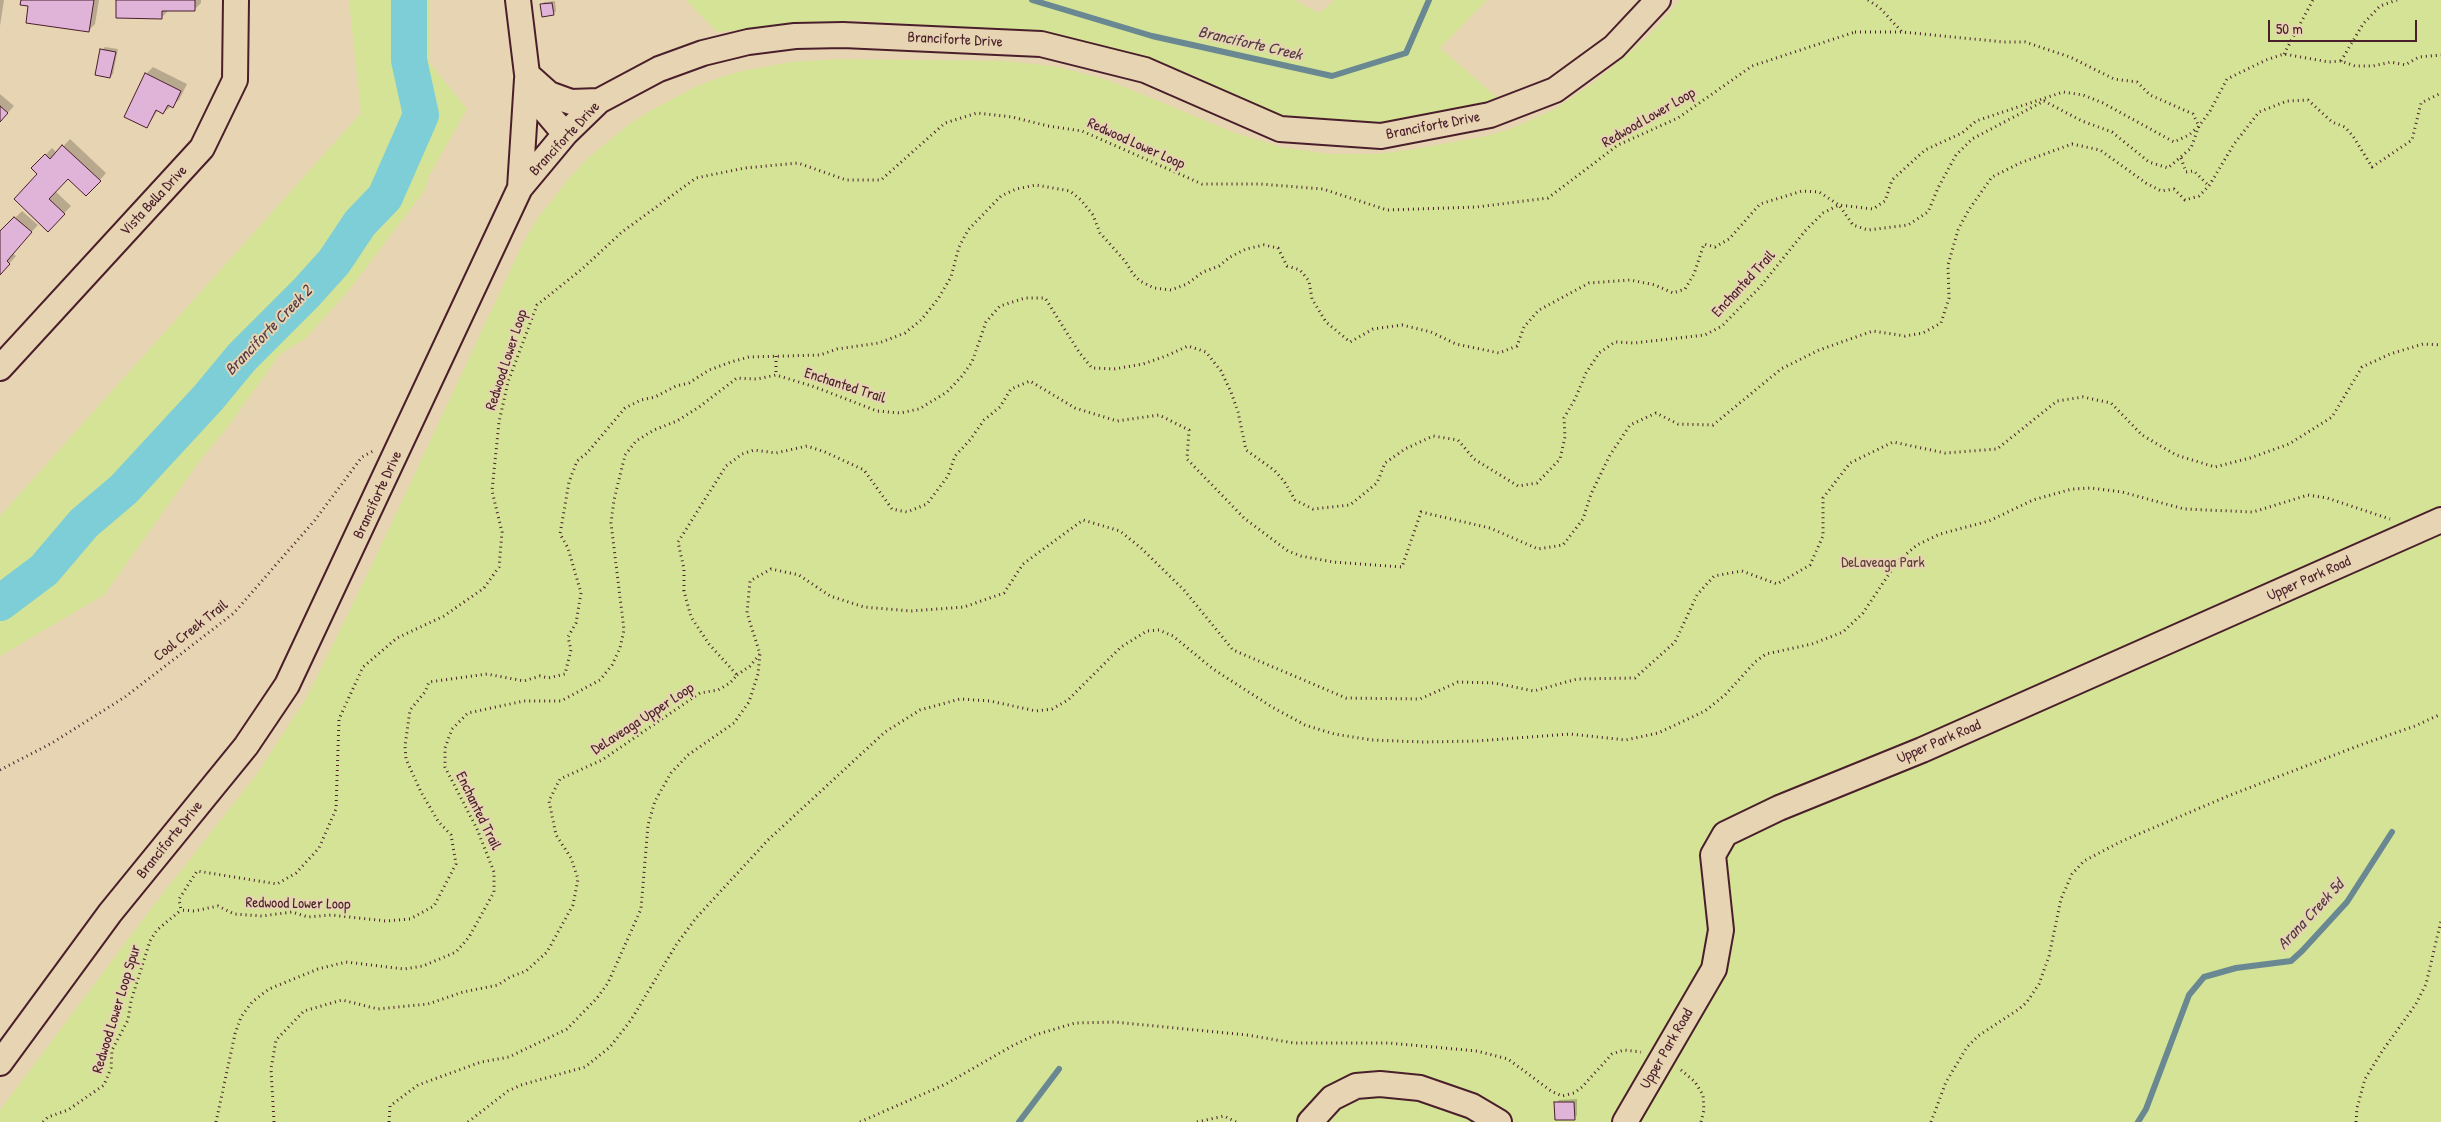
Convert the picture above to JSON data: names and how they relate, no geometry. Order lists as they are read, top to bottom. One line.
{"streets":{"street":["Branciforte Drive","Vista Bella Drive","Upper Park Road"],"path":["Redwood Lower Loop","Enchanted Trail","Cool Creek Trail","DeLaveaga Upper Loop","Redwood Lower Loop Spur"]},"crossings":[["Redwood Lower Loop","Enchanted Trail"],["Redwood Lower Loop","Redwood Lower Loop Spur"]],"water":["Branciforte Creek","Branciforte Creek 2","Arana Creek 5d"],"parks":["DeLaveaga Park"],"scale_bar":"50 m"}
